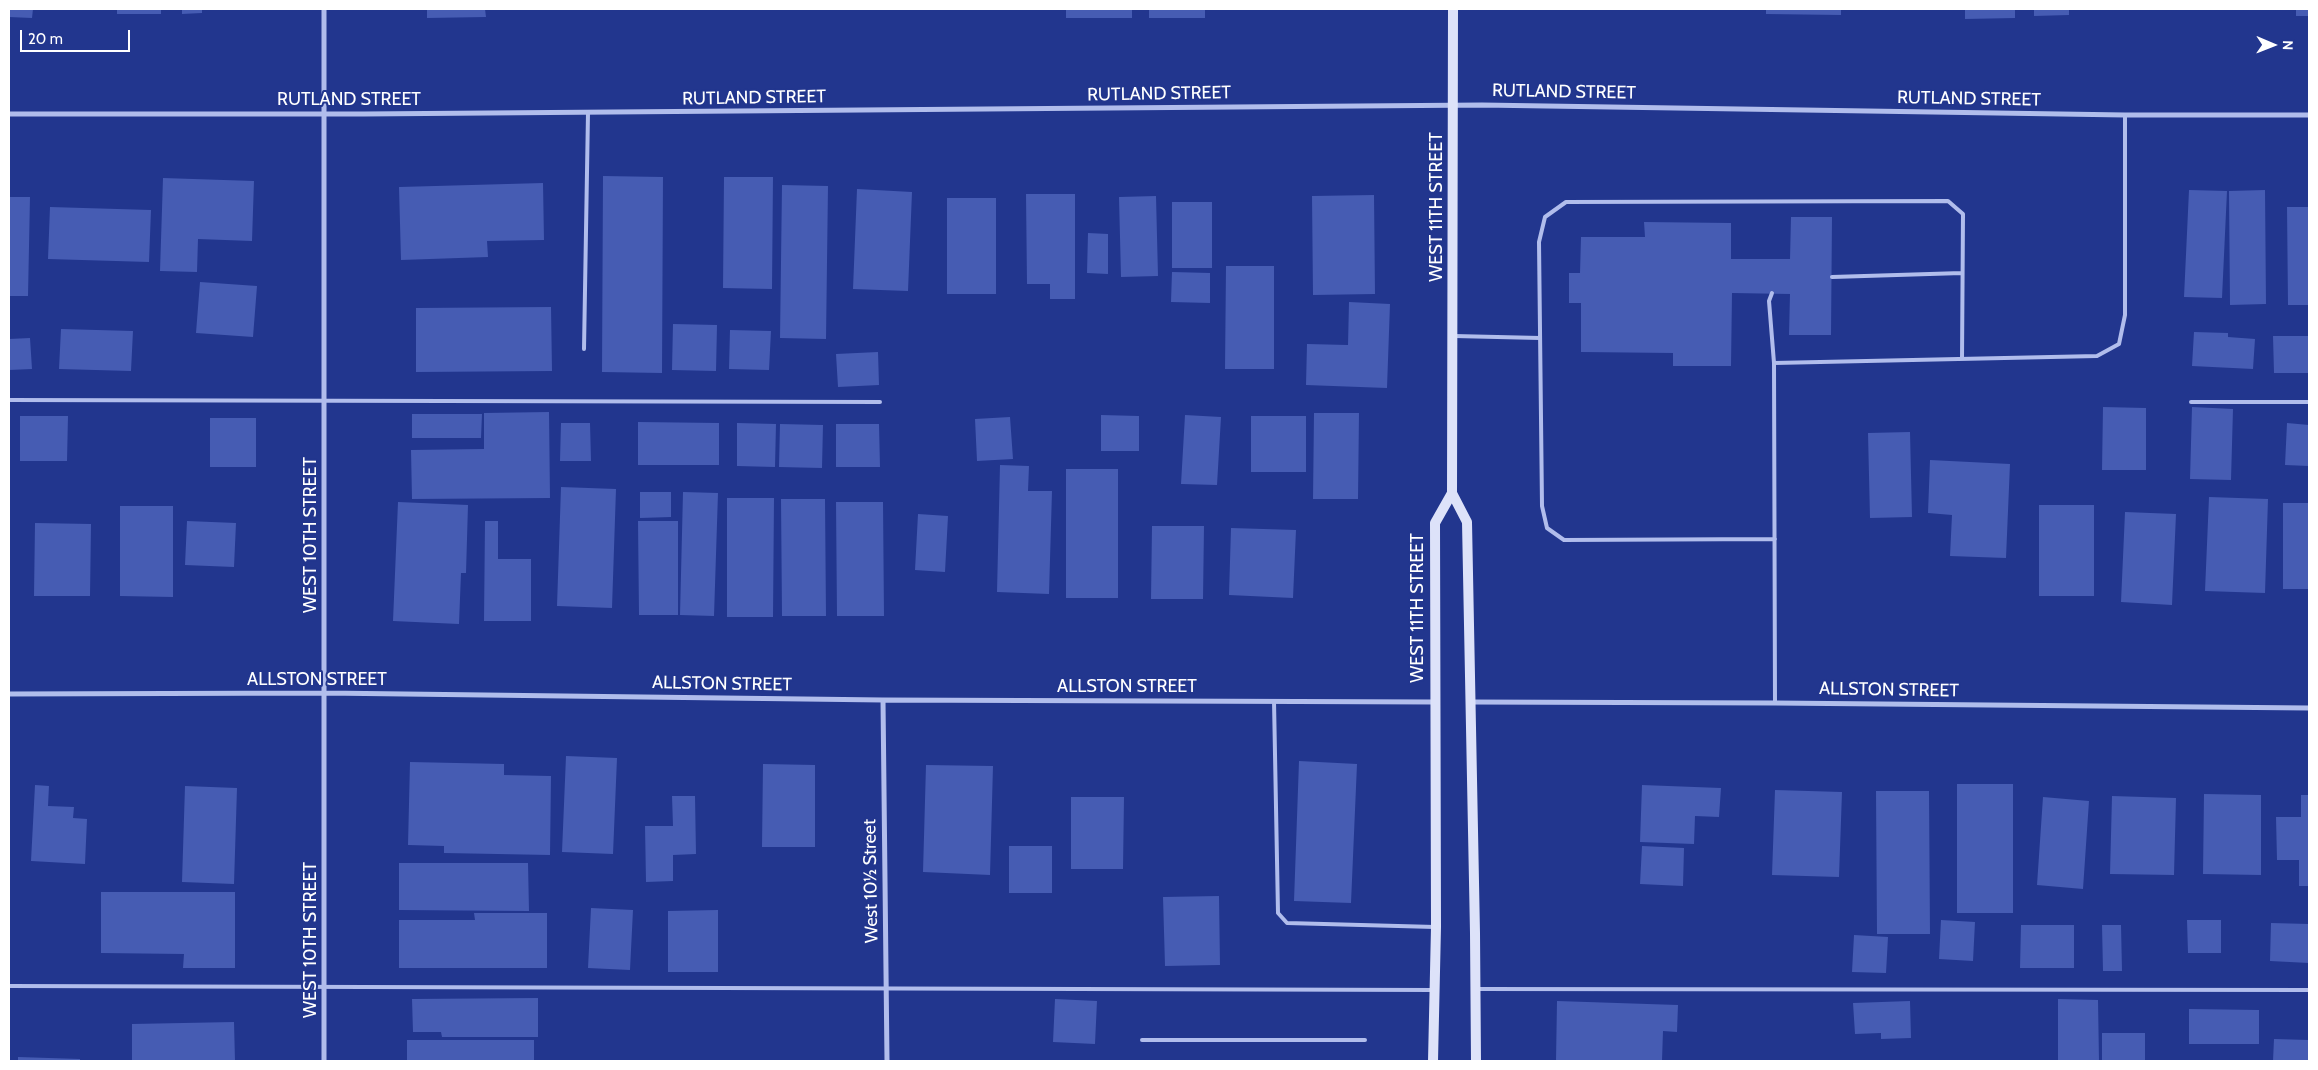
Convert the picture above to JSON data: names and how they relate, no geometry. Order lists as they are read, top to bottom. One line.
{"streets":{"main road":["WEST 11TH STREET"],"street":["RUTLAND STREET","WEST 10TH STREET","ALLSTON STREET","West 10½ Street"]},"crossings":[["RUTLAND STREET","WEST 11TH STREET"],["RUTLAND STREET","WEST 10TH STREET"],["WEST 11TH STREET","ALLSTON STREET"],["WEST 10TH STREET","ALLSTON STREET"],["ALLSTON STREET","West 10½ Street"]],"scale_bar":"20 m","north":"right"}
